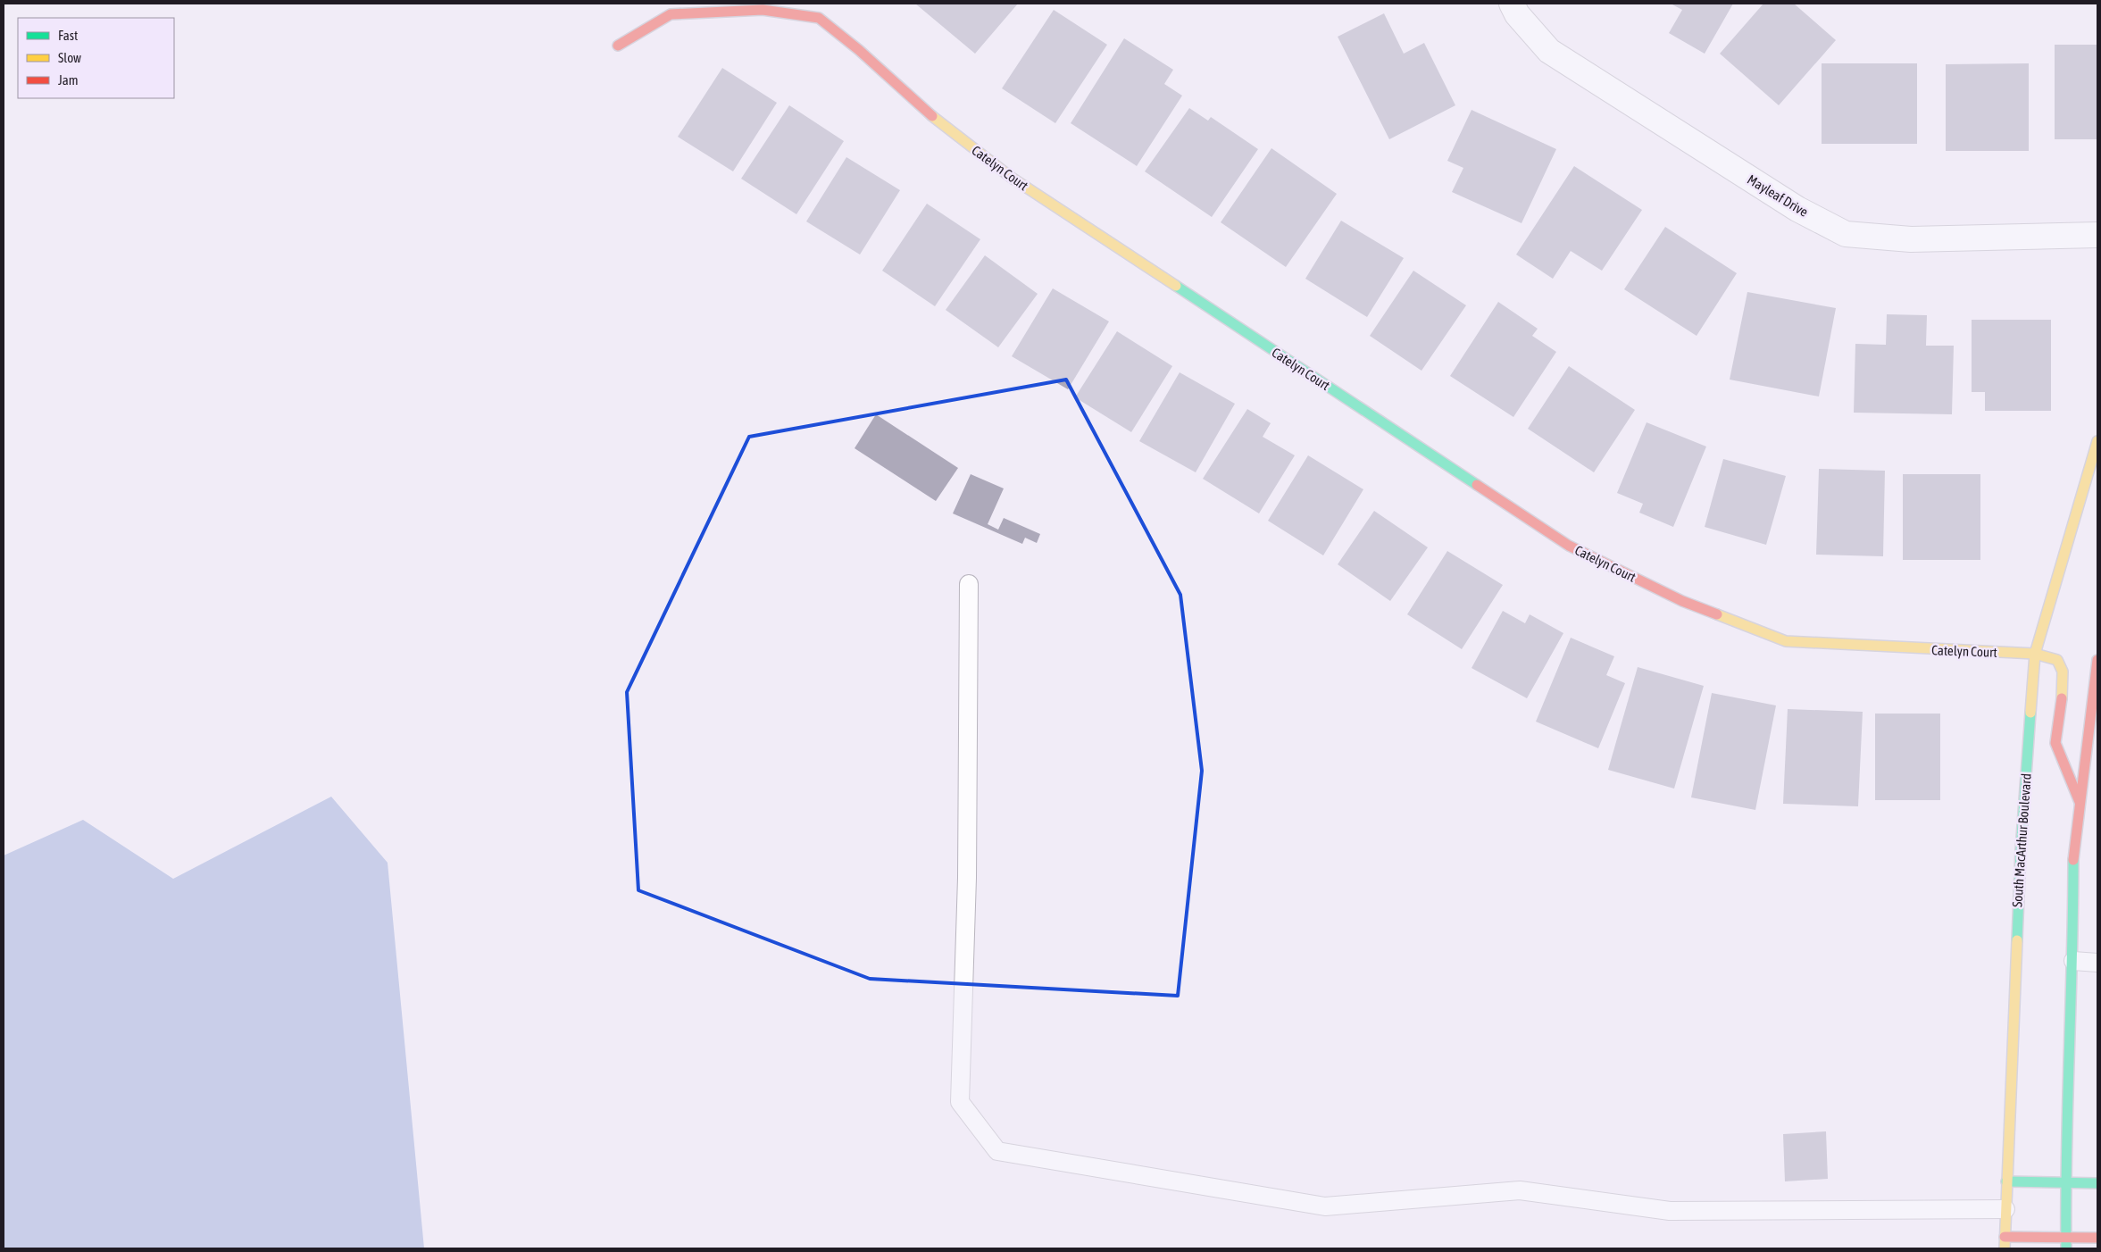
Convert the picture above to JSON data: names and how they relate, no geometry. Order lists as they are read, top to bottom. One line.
{"streets":{"street":["Catelyn Court","Mayleaf Drive","South MacArthur Boulevard"]},"crossings":[["Catelyn Court","South MacArthur Boulevard"]],"legend":["Fast","Slow","Jam"]}
